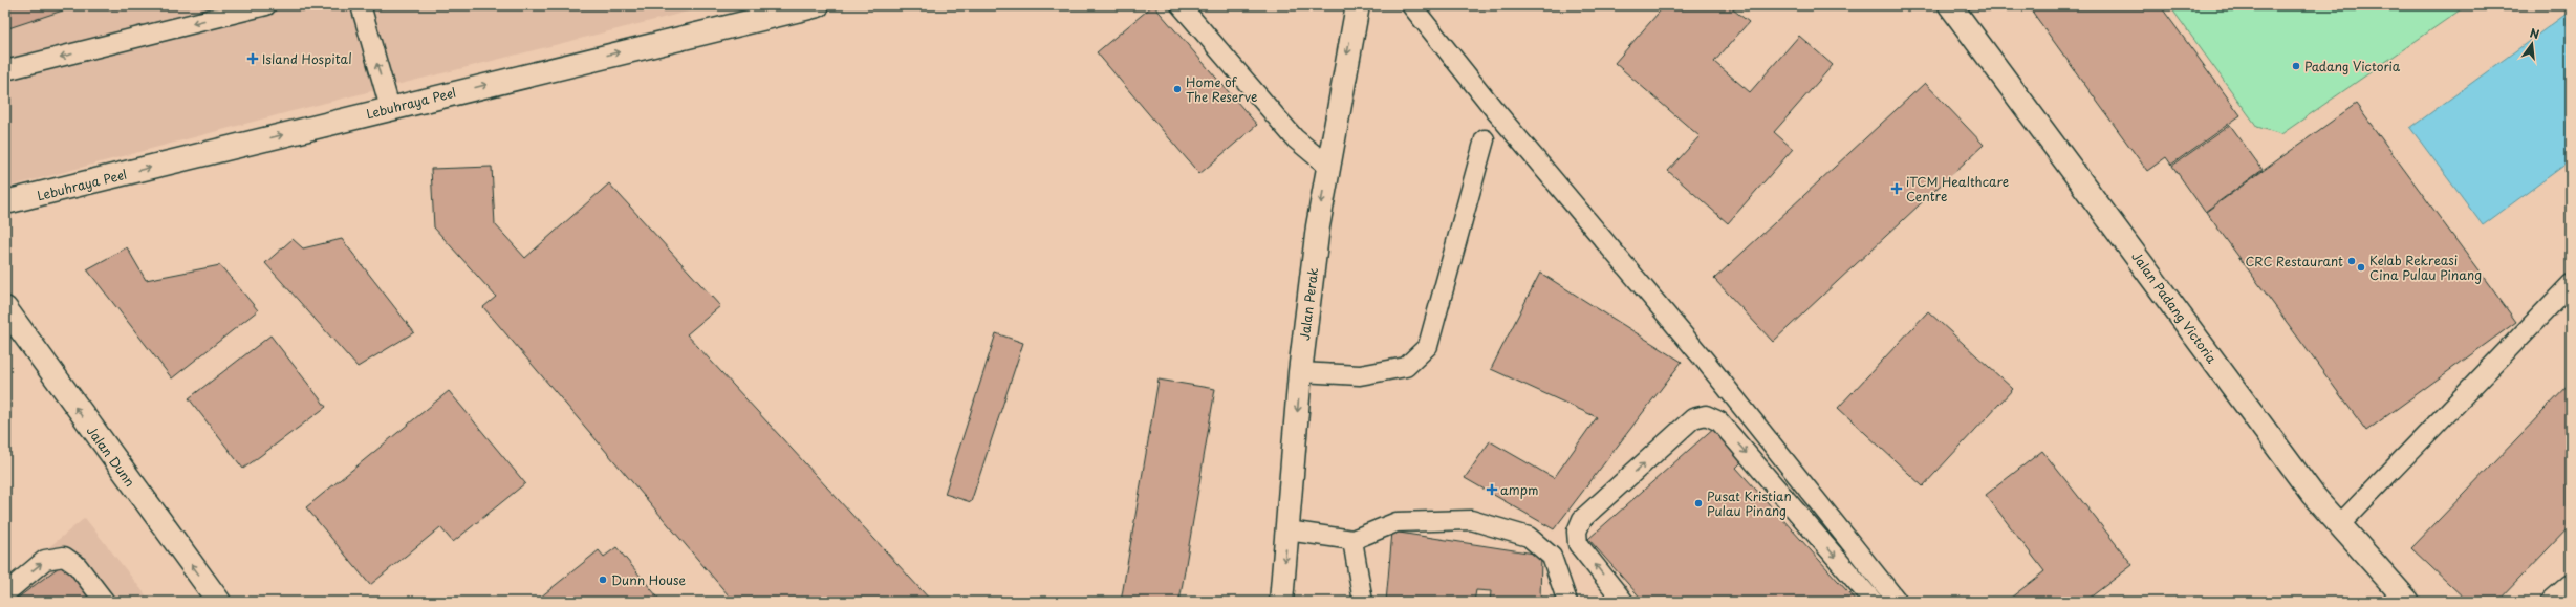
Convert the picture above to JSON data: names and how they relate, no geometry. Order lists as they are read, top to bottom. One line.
{"streets":{"main road":["Lebuhraya Peel","Jalan Perak","Jalan Padang Victoria","Jalan Dunn"]},"one_way":["Lebuhraya Peel","Jalan Perak","Jalan Dunn"],"places":{"health":["Island Hospital","iTCM Healthcare Centre","ampm"],"other":["Padang Victoria","Home of The Reserve","CRC Restaurant","Kelab Rekreasi Cina Pulau Pinang","Pusat Kristian Pulau Pinang","Dunn House"]},"north":"top"}
